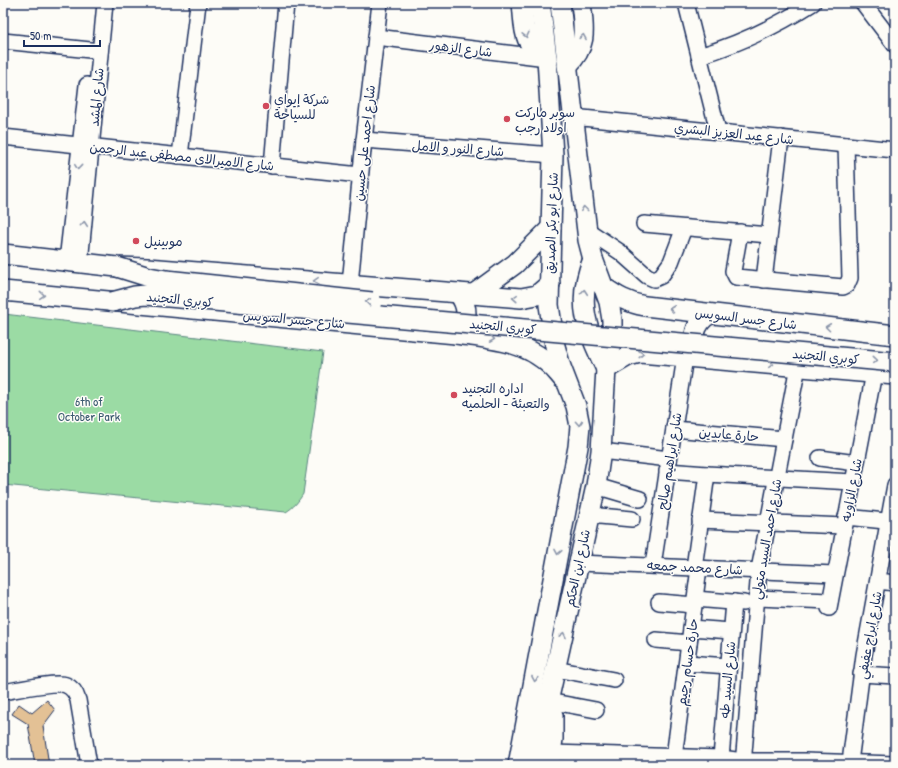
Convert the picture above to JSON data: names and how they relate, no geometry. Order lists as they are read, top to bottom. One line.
{"streets":{"main road":["شارع ابو بكر الصديق","كوبري التجنيد","شارع جسر السويس","شارع ابن الحكم"],"street":["شارع الزهور","شارع المشد","شارع عبد العزيز البشري","شارع احمد على حسين","شارع النور و الامل","شارع الاميرالاى مصطفى عبد الرحمن","حارة عابدين","شارع ابراهيم صالح","شارع الزاويه","شارع احمد السيد متولي","شارع محمد جمعه","شارع ابراج عفيفي","حارة حسام رحيم","شارع السيد طه"]},"crossings":[["شارع الزهور","شارع احمد على حسين"],["شارع الزهور","شارع ابو بكر الصديق"],["شارع المشد","شارع الاميرالاى مصطفى عبد الرحمن"],["شارع عبد العزيز البشري","شارع ابو بكر الصديق"],["شارع احمد على حسين","شارع النور و الامل"],["شارع احمد على حسين","شارع الاميرالاى مصطفى عبد الرحمن"],["شارع النور و الامل","شارع ابو بكر الصديق"],["شارع ابو بكر الصديق","شارع جسر السويس"],["شارع ابو بكر الصديق","شارع ابن الحكم"],["كوبري التجنيد","شارع جسر السويس"],["شارع جسر السويس","شارع ابن الحكم"],["حارة عابدين","شارع ابراهيم صالح"],["حارة عابدين","شارع احمد السيد متولي"],["شارع ابراهيم صالح","شارع محمد جمعه"],["شارع الزاويه","شارع احمد السيد متولي"],["شارع الزاويه","شارع محمد جمعه"],["شارع احمد السيد متولي","شارع محمد جمعه"],["شارع محمد جمعه","شارع ابن الحكم"],["شارع محمد جمعه","حارة حسام رحيم"]],"parks":["6th of October Park"],"places":["شركة إيواي للسياحة","سوبر ماركت اولاد رجب","موبينيل","اداره التجنيد والتعبئة - الحلميه"],"scale_bar":"50 m"}
